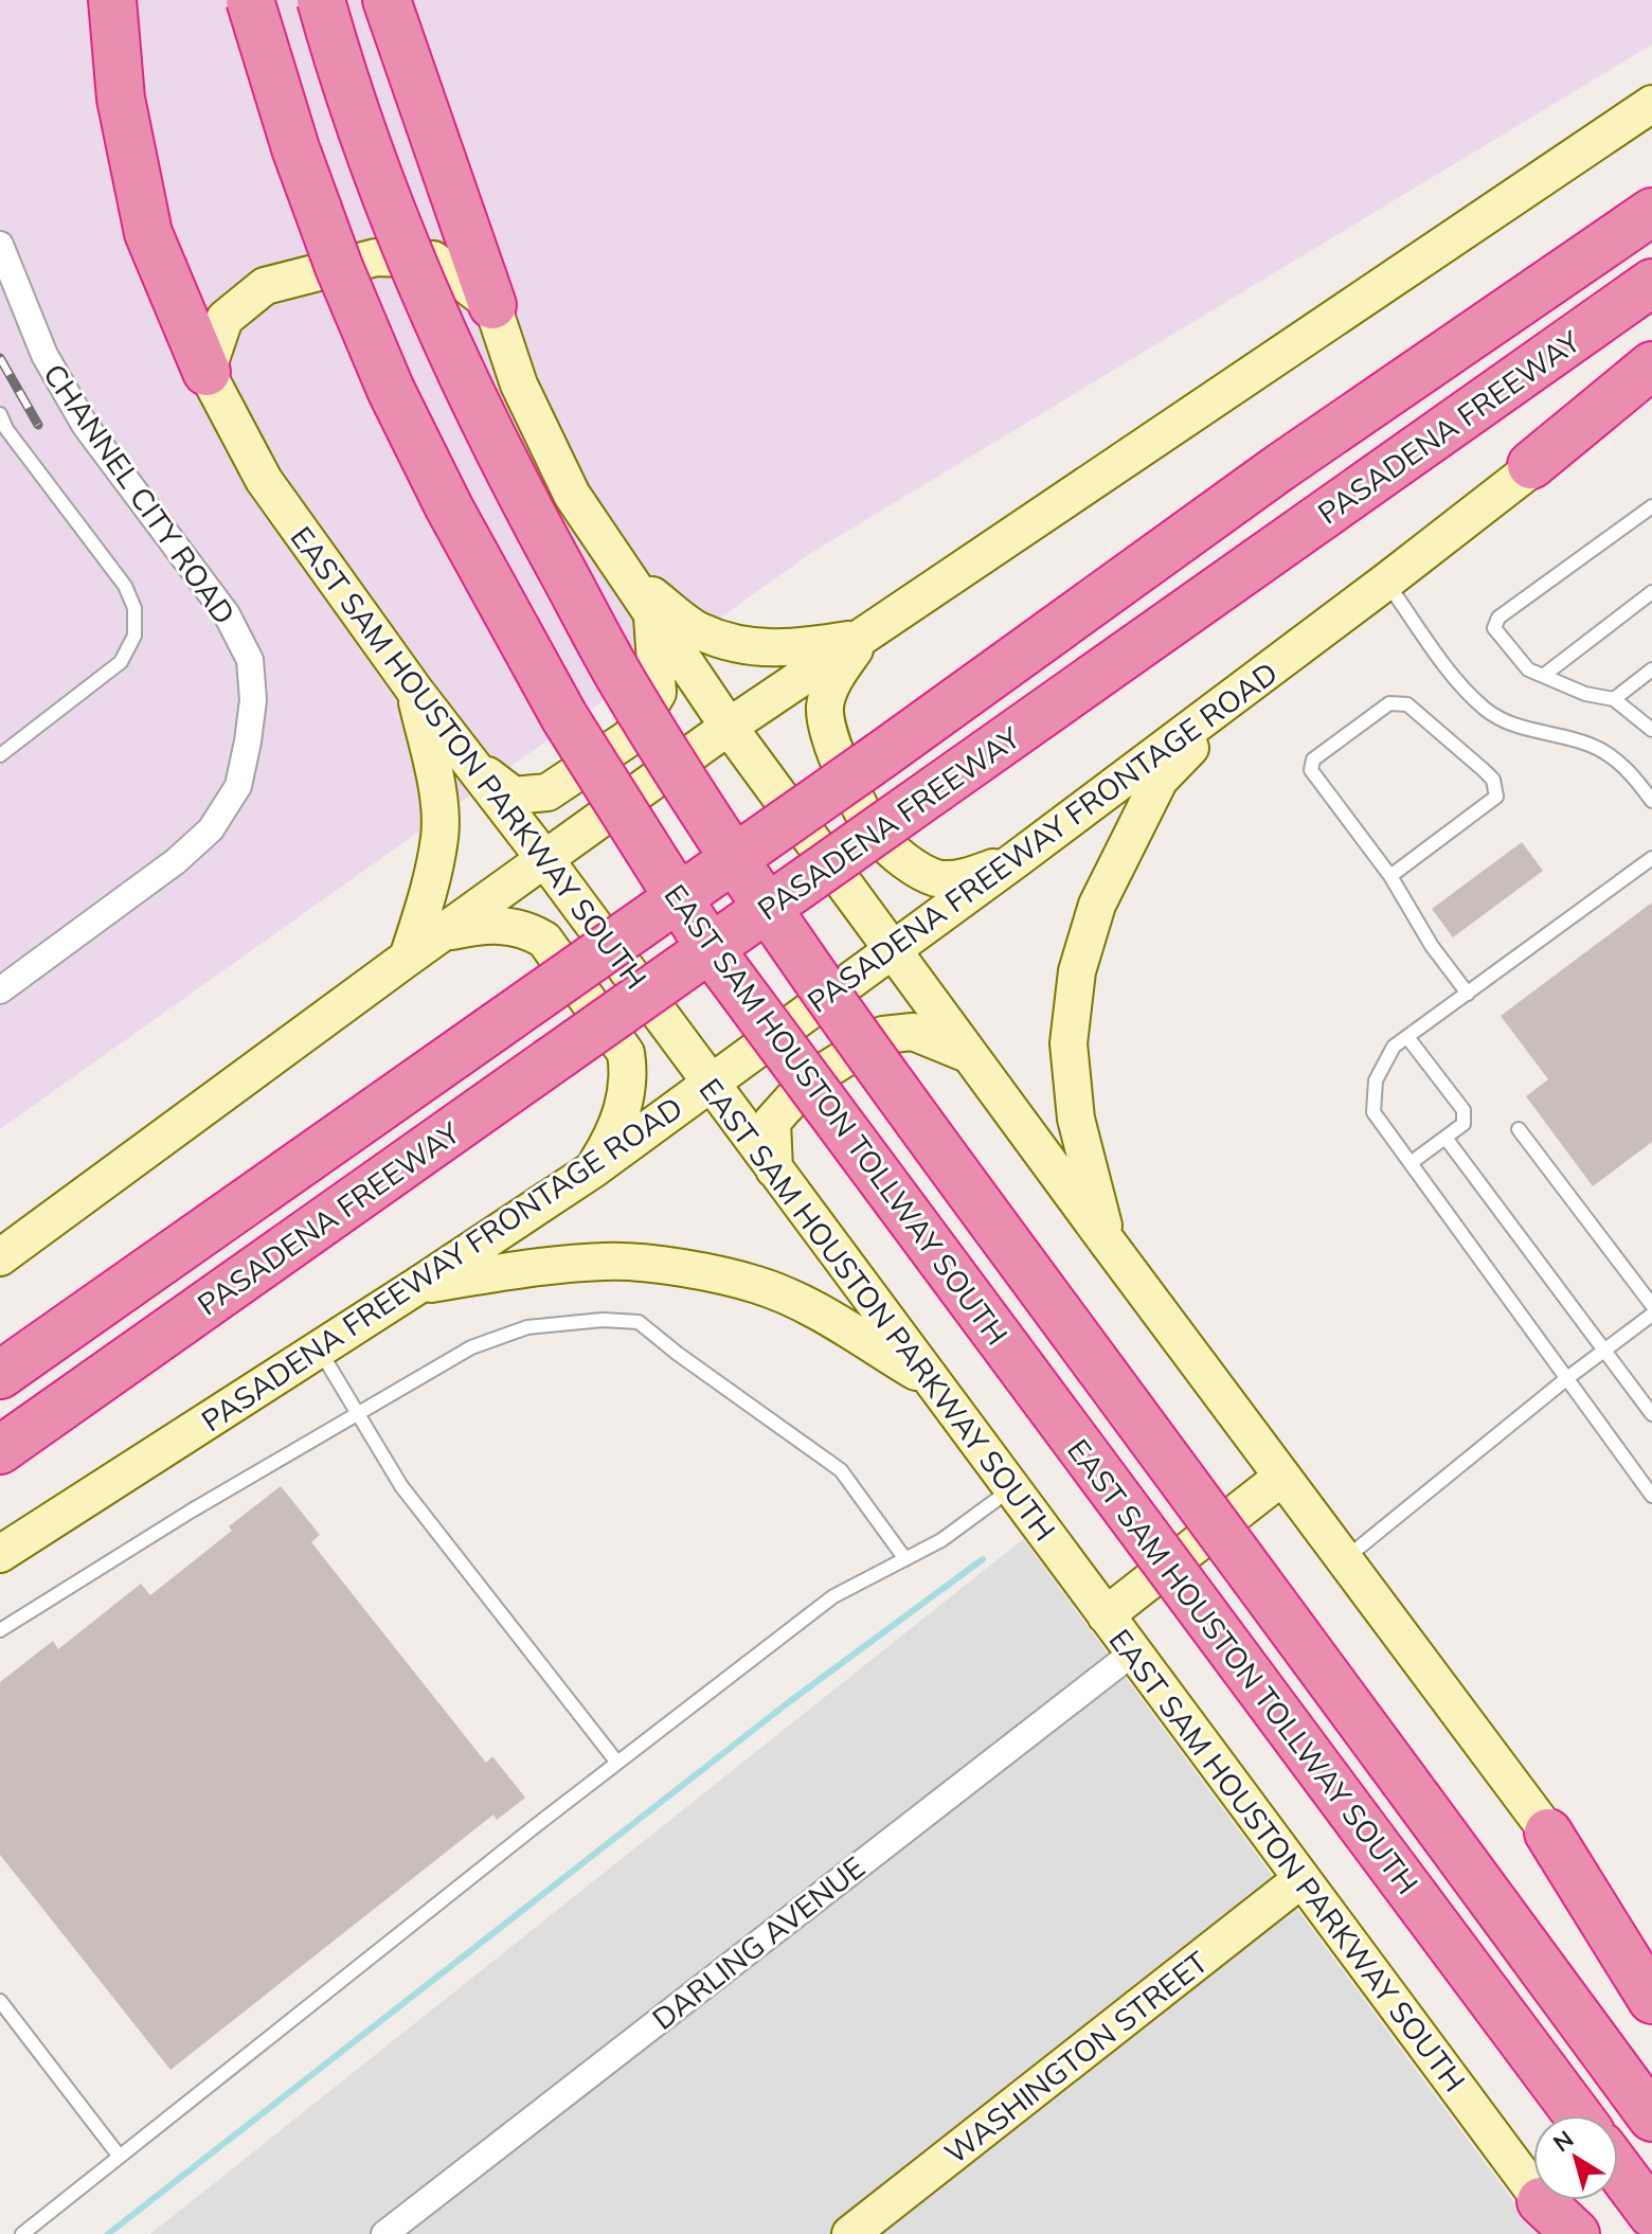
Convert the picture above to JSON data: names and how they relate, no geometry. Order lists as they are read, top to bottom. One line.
{"streets":{"highway":["PASADENA FREEWAY","EAST SAM HOUSTON TOLLWAY SOUTH"],"main road":["EAST SAM HOUSTON PARKWAY SOUTH","PASADENA FREEWAY FRONTAGE ROAD","WASHINGTON STREET"],"street":["CHANNEL CITY ROAD","DARLING AVENUE"]},"crossings":[["EAST SAM HOUSTON PARKWAY SOUTH","PASADENA FREEWAY FRONTAGE ROAD"],["EAST SAM HOUSTON PARKWAY SOUTH","DARLING AVENUE"],["EAST SAM HOUSTON PARKWAY SOUTH","WASHINGTON STREET"]],"north":"top left"}
